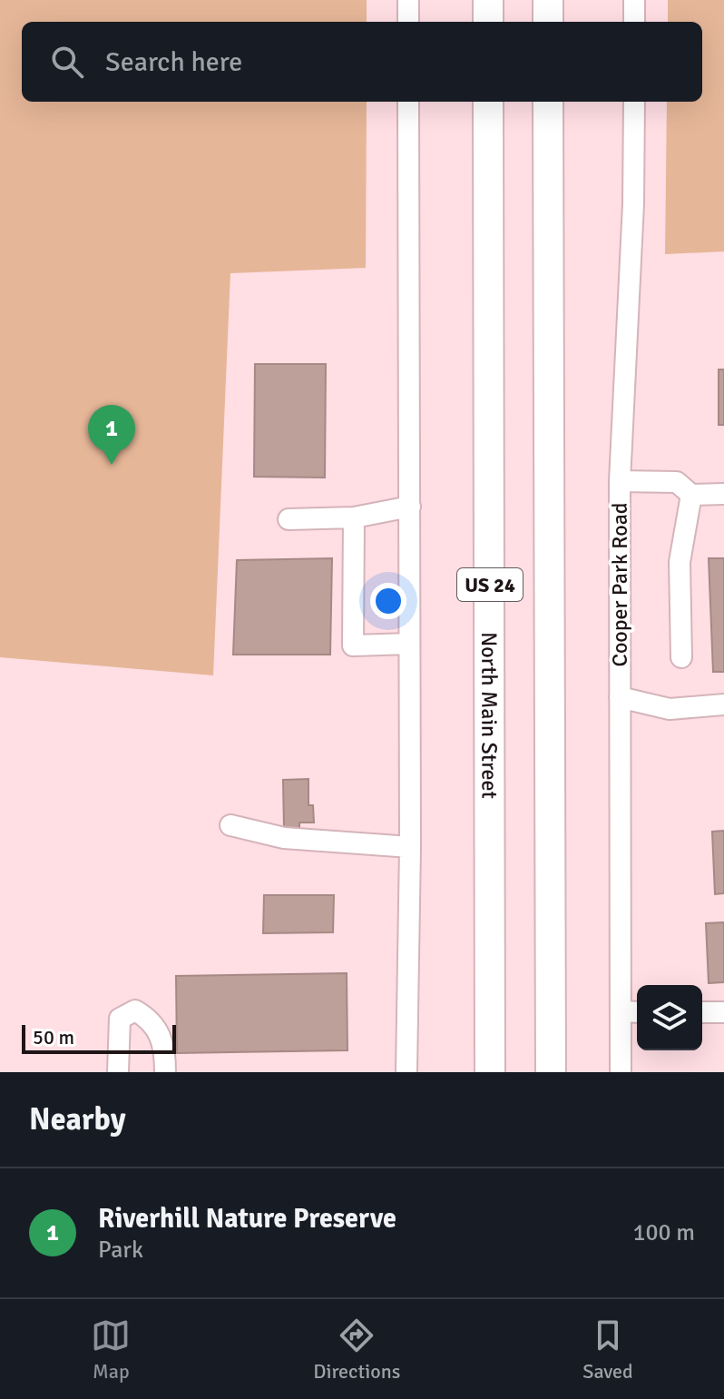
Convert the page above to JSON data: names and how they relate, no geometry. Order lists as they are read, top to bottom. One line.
{"streets":{"highway":["US 24","North Main Street"],"street":["Cooper Park Road"]},"scale_bar":"50 m","page":{"search":"Search here","pins":"1","scale":"50 m","heading":"Nearby","list":[{"mark":"1","name":"Riverhill Nature Preserve","note":"Park","value":"100 m"}],"nav":["Map","Directions","Saved"]}}
